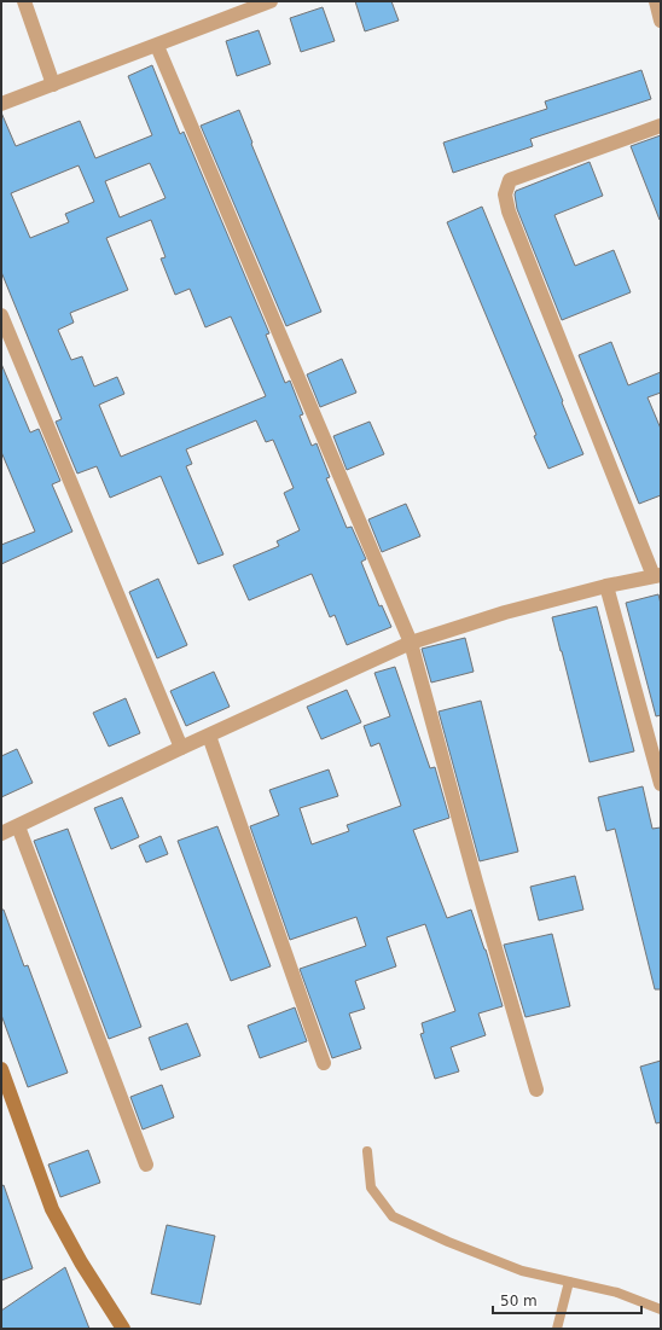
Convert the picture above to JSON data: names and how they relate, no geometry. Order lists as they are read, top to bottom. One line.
{"scale_bar":"50 m"}
